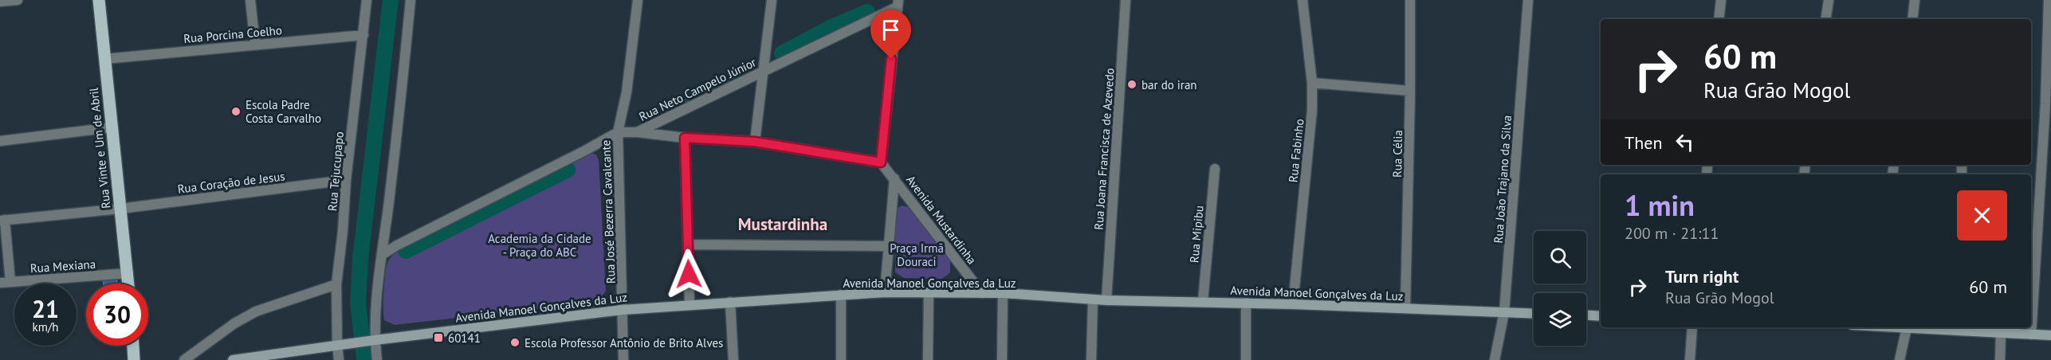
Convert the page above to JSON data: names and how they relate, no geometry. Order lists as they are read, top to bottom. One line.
{"streets":{"main road":["Rua Vinte e Um de Abril","Avenida Manoel Gonçalves da Luz"],"street":["Rua Porcina Coelho","Rua Neto Campelo Júnior","Rua Joana Francisca de Azevedo","Rua Fabinho","Rua Célia","Rua Tejucupapo","Rua João Trajano da Silva","Rua Coração de Jesus","Rua José Bezerra Cavalcante","Avenida Mustardinha","Rua Mipibu","Rua Mexiana"]},"crossings":[["Rua Porcina Coelho","Rua Vinte e Um de Abril"],["Rua Porcina Coelho","Rua Tejucupapo"],["Rua Neto Campelo Júnior","Rua José Bezerra Cavalcante"],["Rua Vinte e Um de Abril","Rua Coração de Jesus"],["Rua Vinte e Um de Abril","Rua Mexiana"],["Rua Joana Francisca de Azevedo","Avenida Manoel Gonçalves da Luz"],["Rua Fabinho","Avenida Manoel Gonçalves da Luz"],["Rua Célia","Avenida Manoel Gonçalves da Luz"],["Rua Tejucupapo","Rua Coração de Jesus"],["Rua Tejucupapo","Avenida Manoel Gonçalves da Luz"],["Rua João Trajano da Silva","Avenida Manoel Gonçalves da Luz"],["Rua José Bezerra Cavalcante","Avenida Manoel Gonçalves da Luz"],["Avenida Mustardinha","Avenida Manoel Gonçalves da Luz"],["Rua Mipibu","Avenida Manoel Gonçalves da Luz"]],"districts":["Mustardinha"],"parks":["Academia da Cidade - Praça do ABC","Praça Irmã Douraci"],"places":{"other":["bar do iran","Escola Padre Costa Carvalho","Escola Professor Antônio de Brito Alves"],"transit":["60141"]},"page":{"turn":["60 m","Rua Grão Mogol"],"then":"Then","heading":["1 min","200 m · 21:11"],"list":[{"name":"Turn right","note":"Rua Grão Mogol","value":"60 m"}],"speed":"21 km/h","limit":"30"}}
